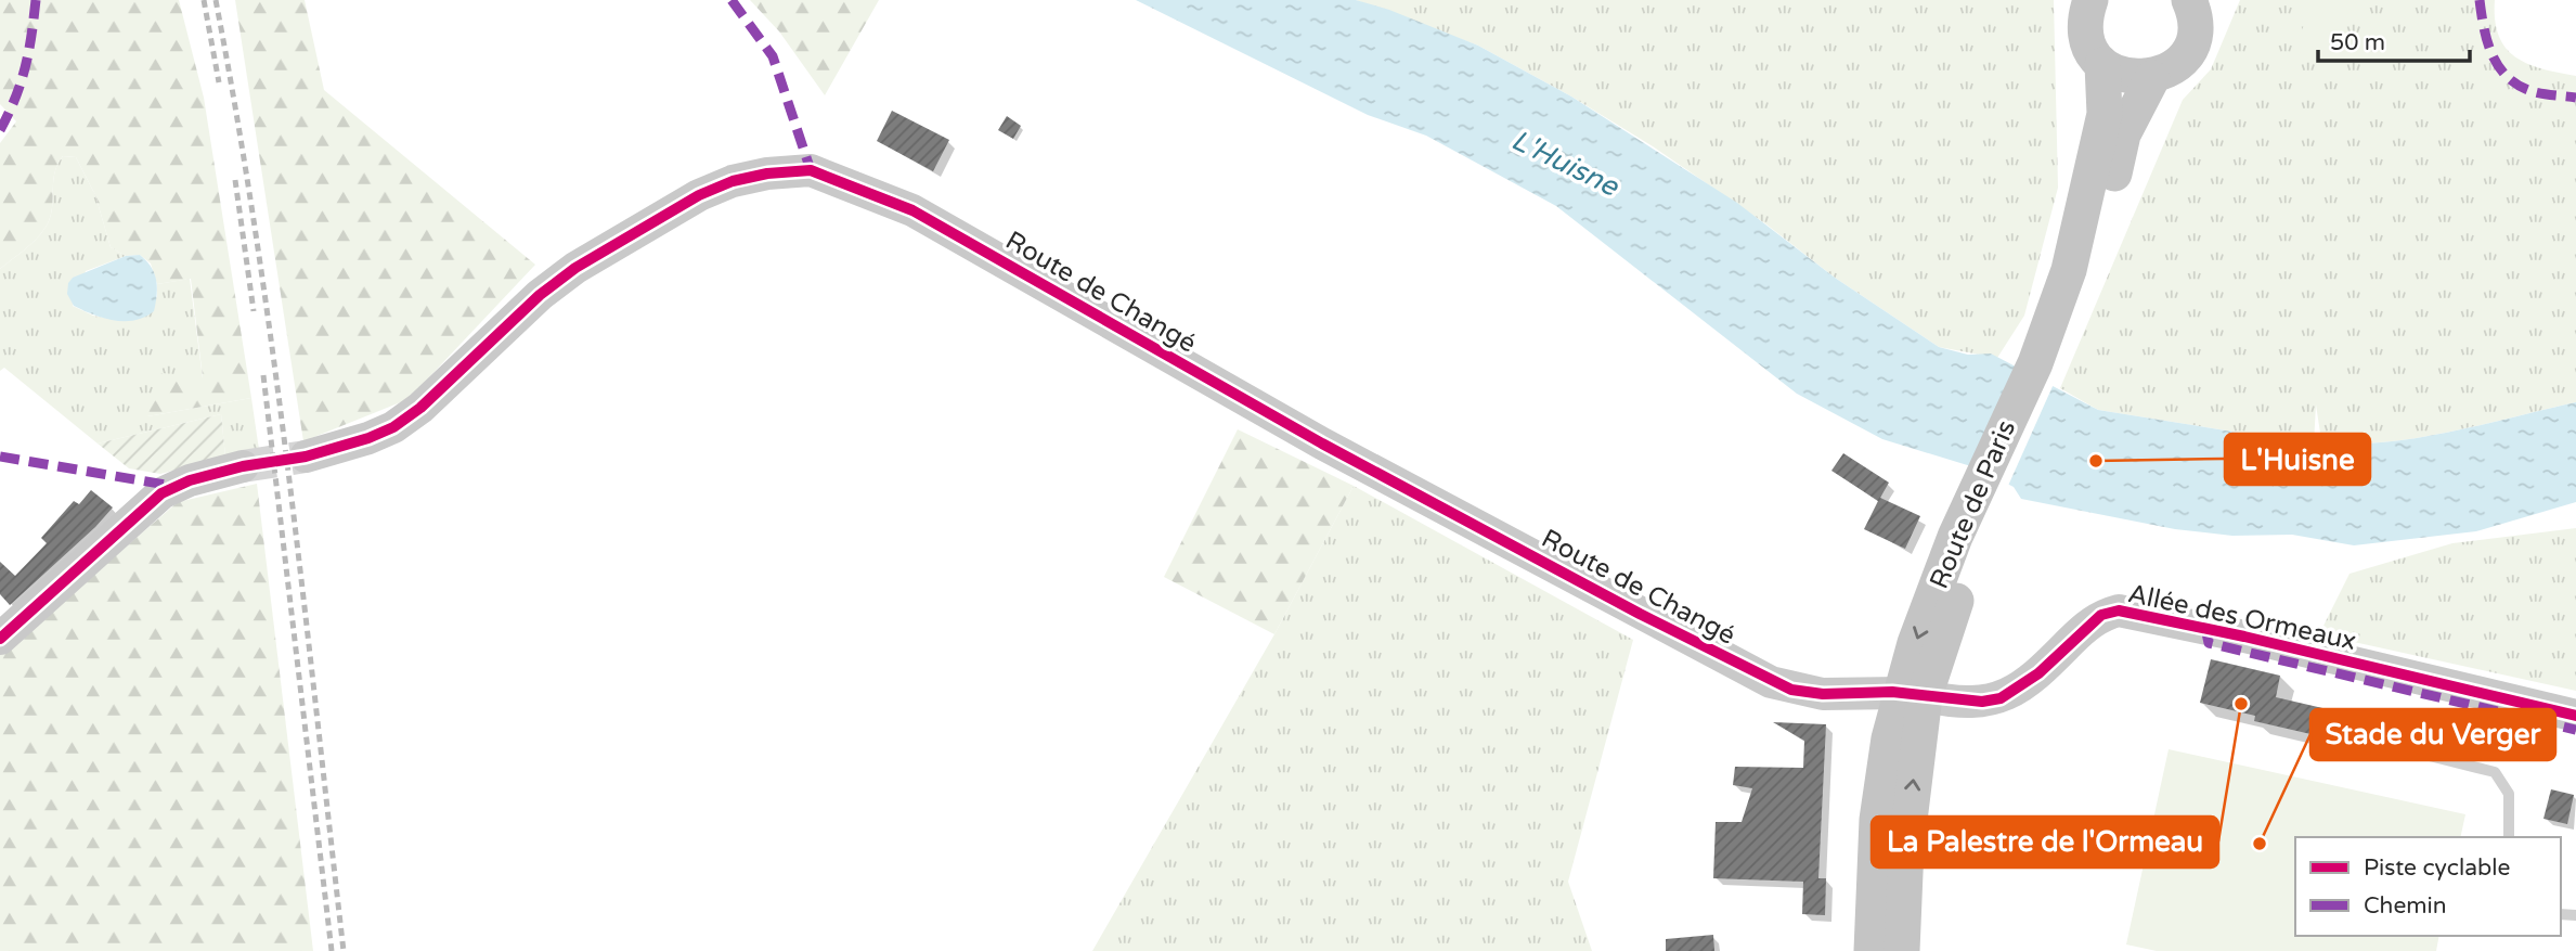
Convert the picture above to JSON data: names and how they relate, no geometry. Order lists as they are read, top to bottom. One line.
{"streets":{"main road":["Route de Paris"],"street":["Route de Changé","Allée des Ormeaux"]},"crossings":[["Route de Changé","Route de Paris"],["Route de Changé","Allée des Ormeaux"],["Route de Paris","Allée des Ormeaux"]],"water":["L'Huisne"],"places":["L'Huisne","La Palestre de l'Ormeau","Stade du Verger"],"legend":["Piste cyclable","Chemin"],"scale_bar":"50 m"}
